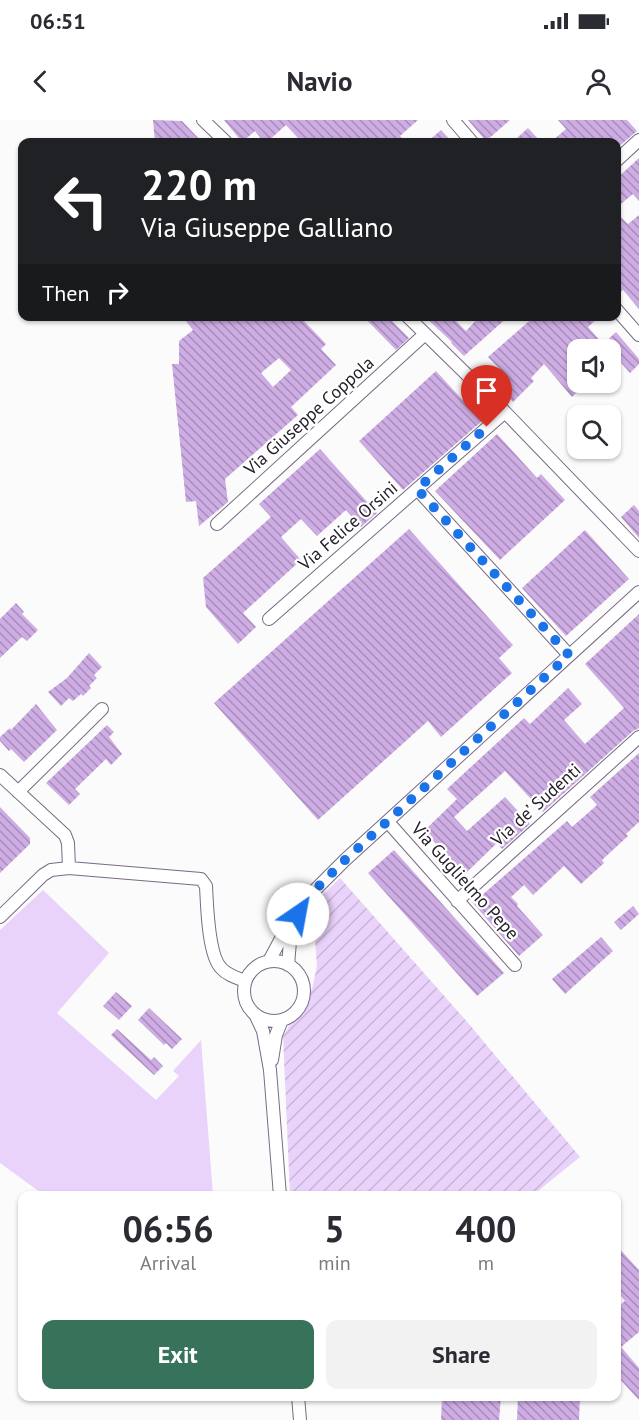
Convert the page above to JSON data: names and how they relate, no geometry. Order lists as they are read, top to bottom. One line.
{"streets":{"street":["Via Giuseppe Coppola","Via Felice Orsini","Via de’ Sudenti","Via Guglielmo Pepe"]},"crossings":[["Via de’ Sudenti","Via Guglielmo Pepe"]],"page":{"status":"06:51","header":"Navio","turn":["220 m","Via Giuseppe Galliano"],"then":"Then","eta":["06:56","Arrival","5","min","400","m"],"buttons":["Exit","Share"]}}
